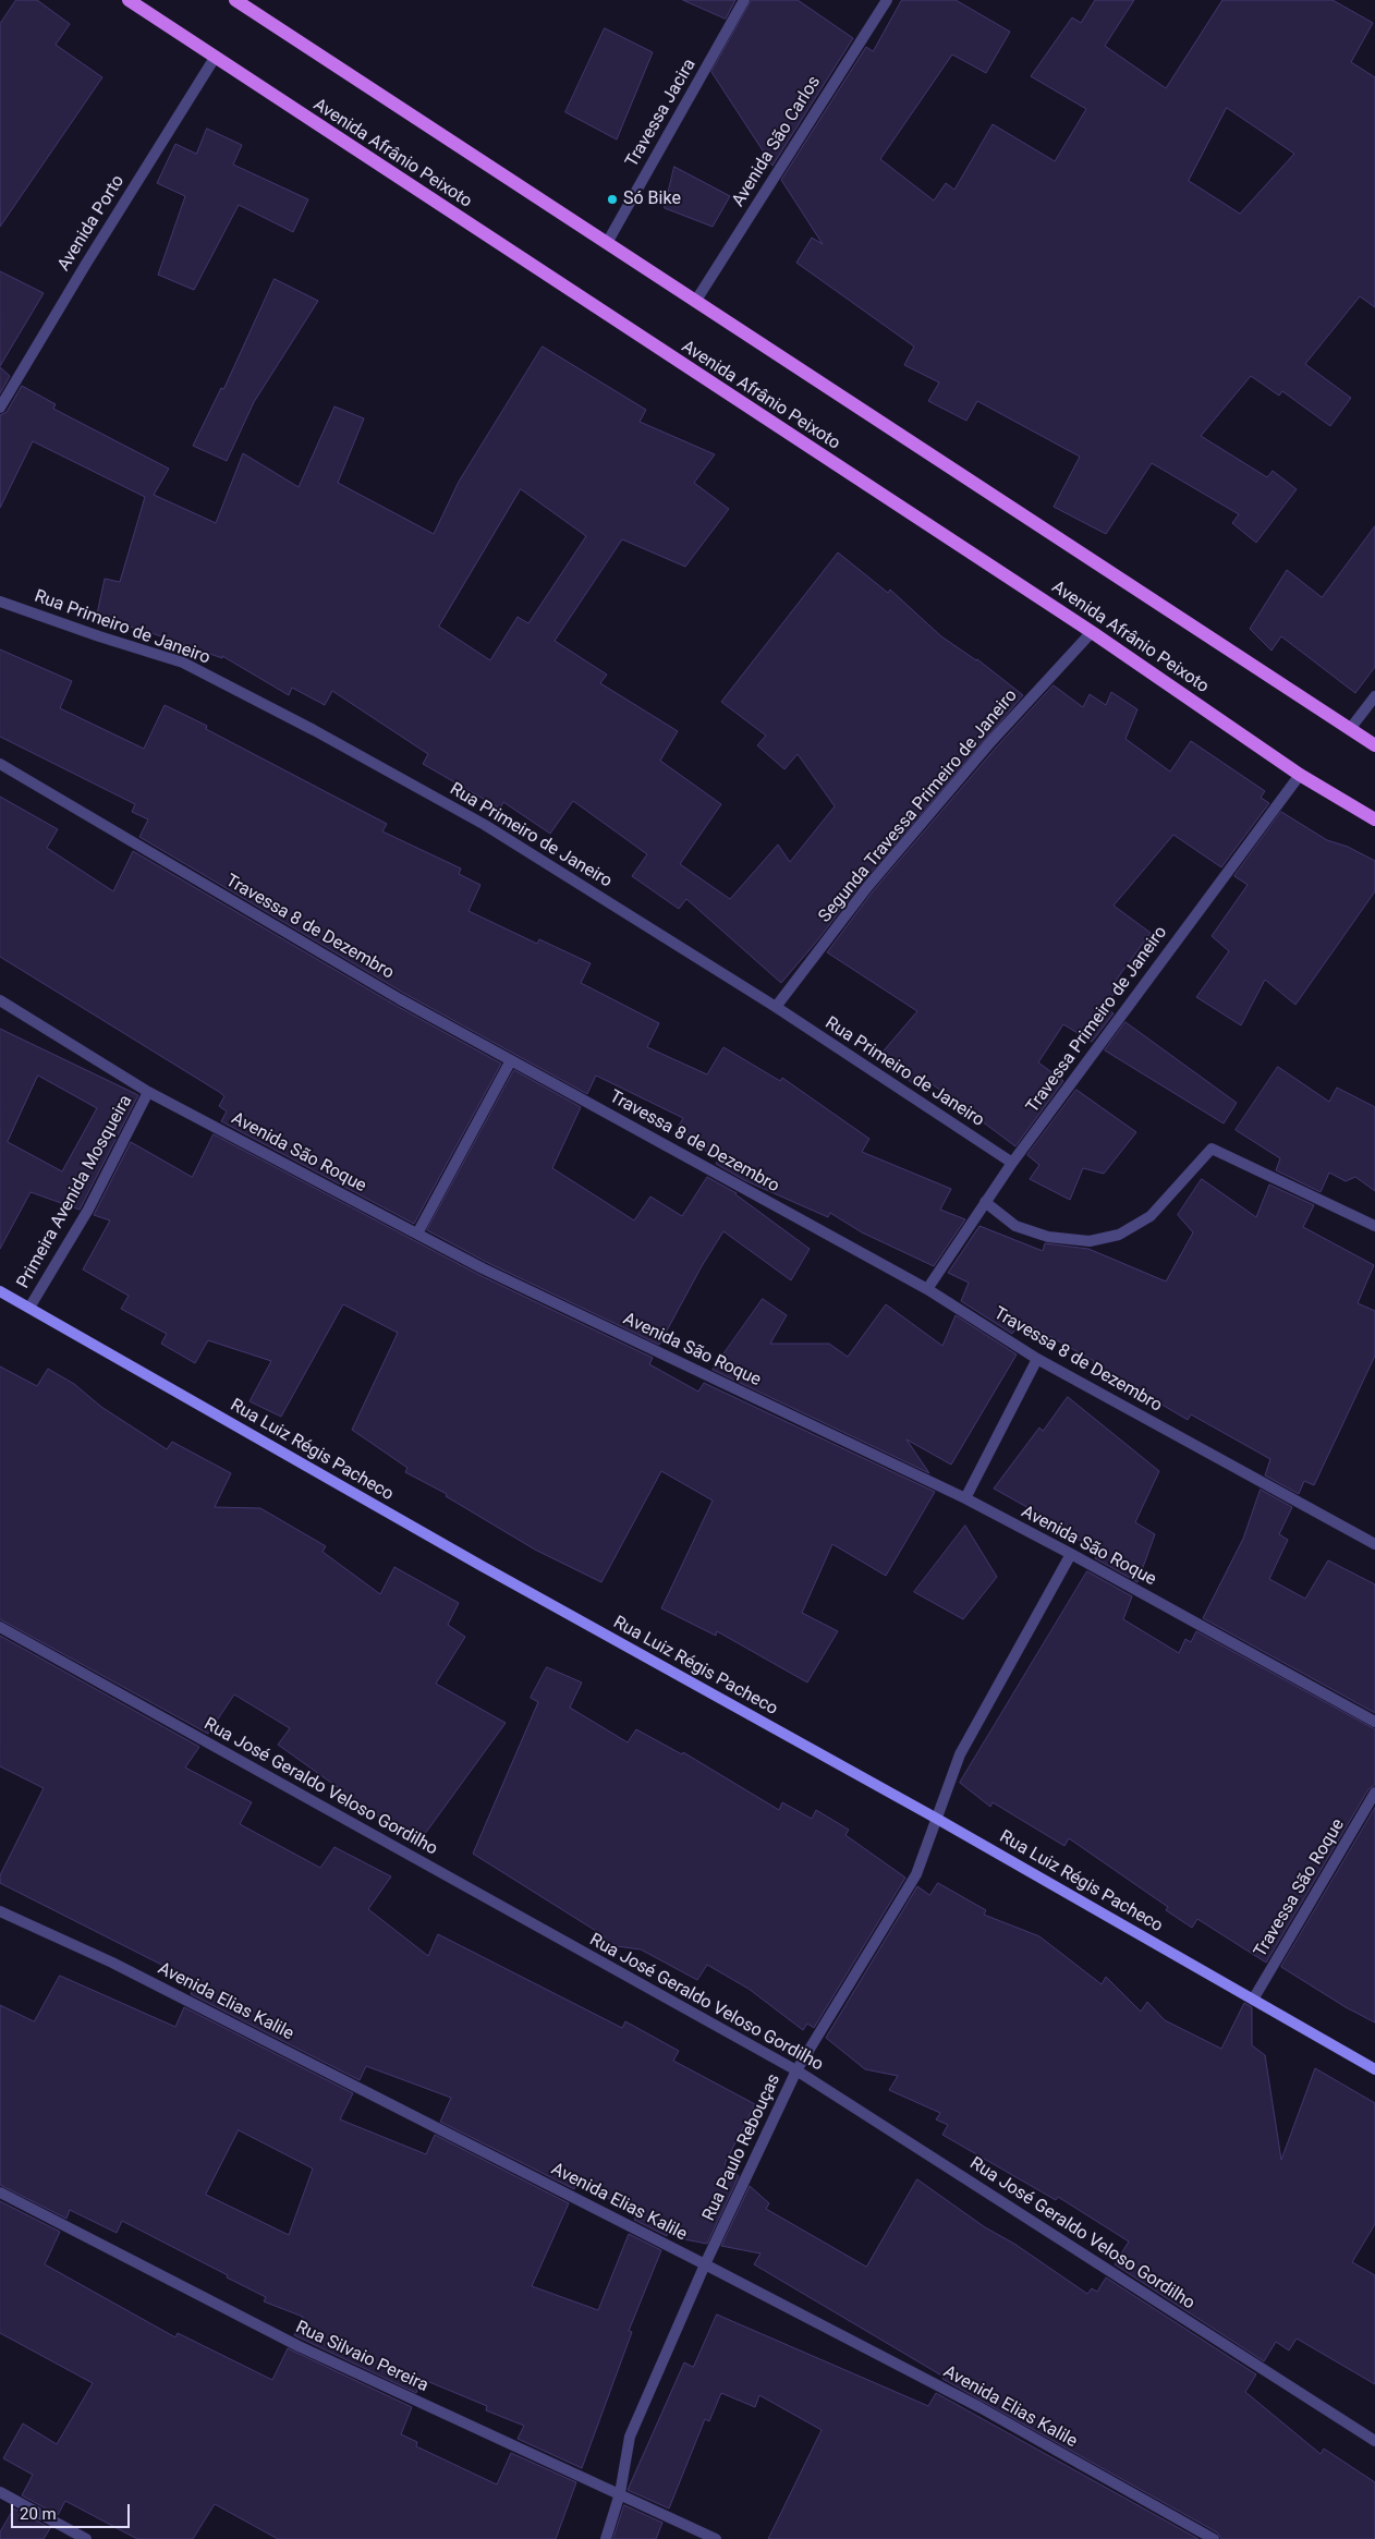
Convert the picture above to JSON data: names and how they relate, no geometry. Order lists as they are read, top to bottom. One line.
{"streets":{"main road":["Avenida Afrânio Peixoto","Rua Luiz Régis Pacheco"],"street":["Travessa Jacira","Avenida São Carlos","Avenida Porto","Rua Primeiro de Janeiro","Segunda Travessa Primeiro de Janeiro","Travessa 8 de Dezembro","Travessa Primeiro de Janeiro","Avenida São Roque","Primeira Avenida Mosqueira","Rua José Geraldo Veloso Gordilho","Travessa São Roque","Avenida Elias Kalile","Rua Paulo Rebouças","Rua Silvaio Pereira"]},"crossings":[["Avenida Afrânio Peixoto","Avenida Porto"],["Avenida Afrânio Peixoto","Segunda Travessa Primeiro de Janeiro"],["Avenida Afrânio Peixoto","Travessa Primeiro de Janeiro"],["Rua Primeiro de Janeiro","Segunda Travessa Primeiro de Janeiro"],["Rua Primeiro de Janeiro","Travessa Primeiro de Janeiro"],["Travessa 8 de Dezembro","Travessa Primeiro de Janeiro"],["Avenida São Roque","Primeira Avenida Mosqueira"],["Avenida São Roque","Rua Paulo Rebouças"],["Primeira Avenida Mosqueira","Rua Luiz Régis Pacheco"],["Rua Luiz Régis Pacheco","Travessa São Roque"],["Rua Luiz Régis Pacheco","Rua Paulo Rebouças"],["Rua José Geraldo Veloso Gordilho","Rua Paulo Rebouças"],["Avenida Elias Kalile","Rua Paulo Rebouças"],["Rua Paulo Rebouças","Rua Silvaio Pereira"]],"places":["Só Bike"],"scale_bar":"20 m"}
